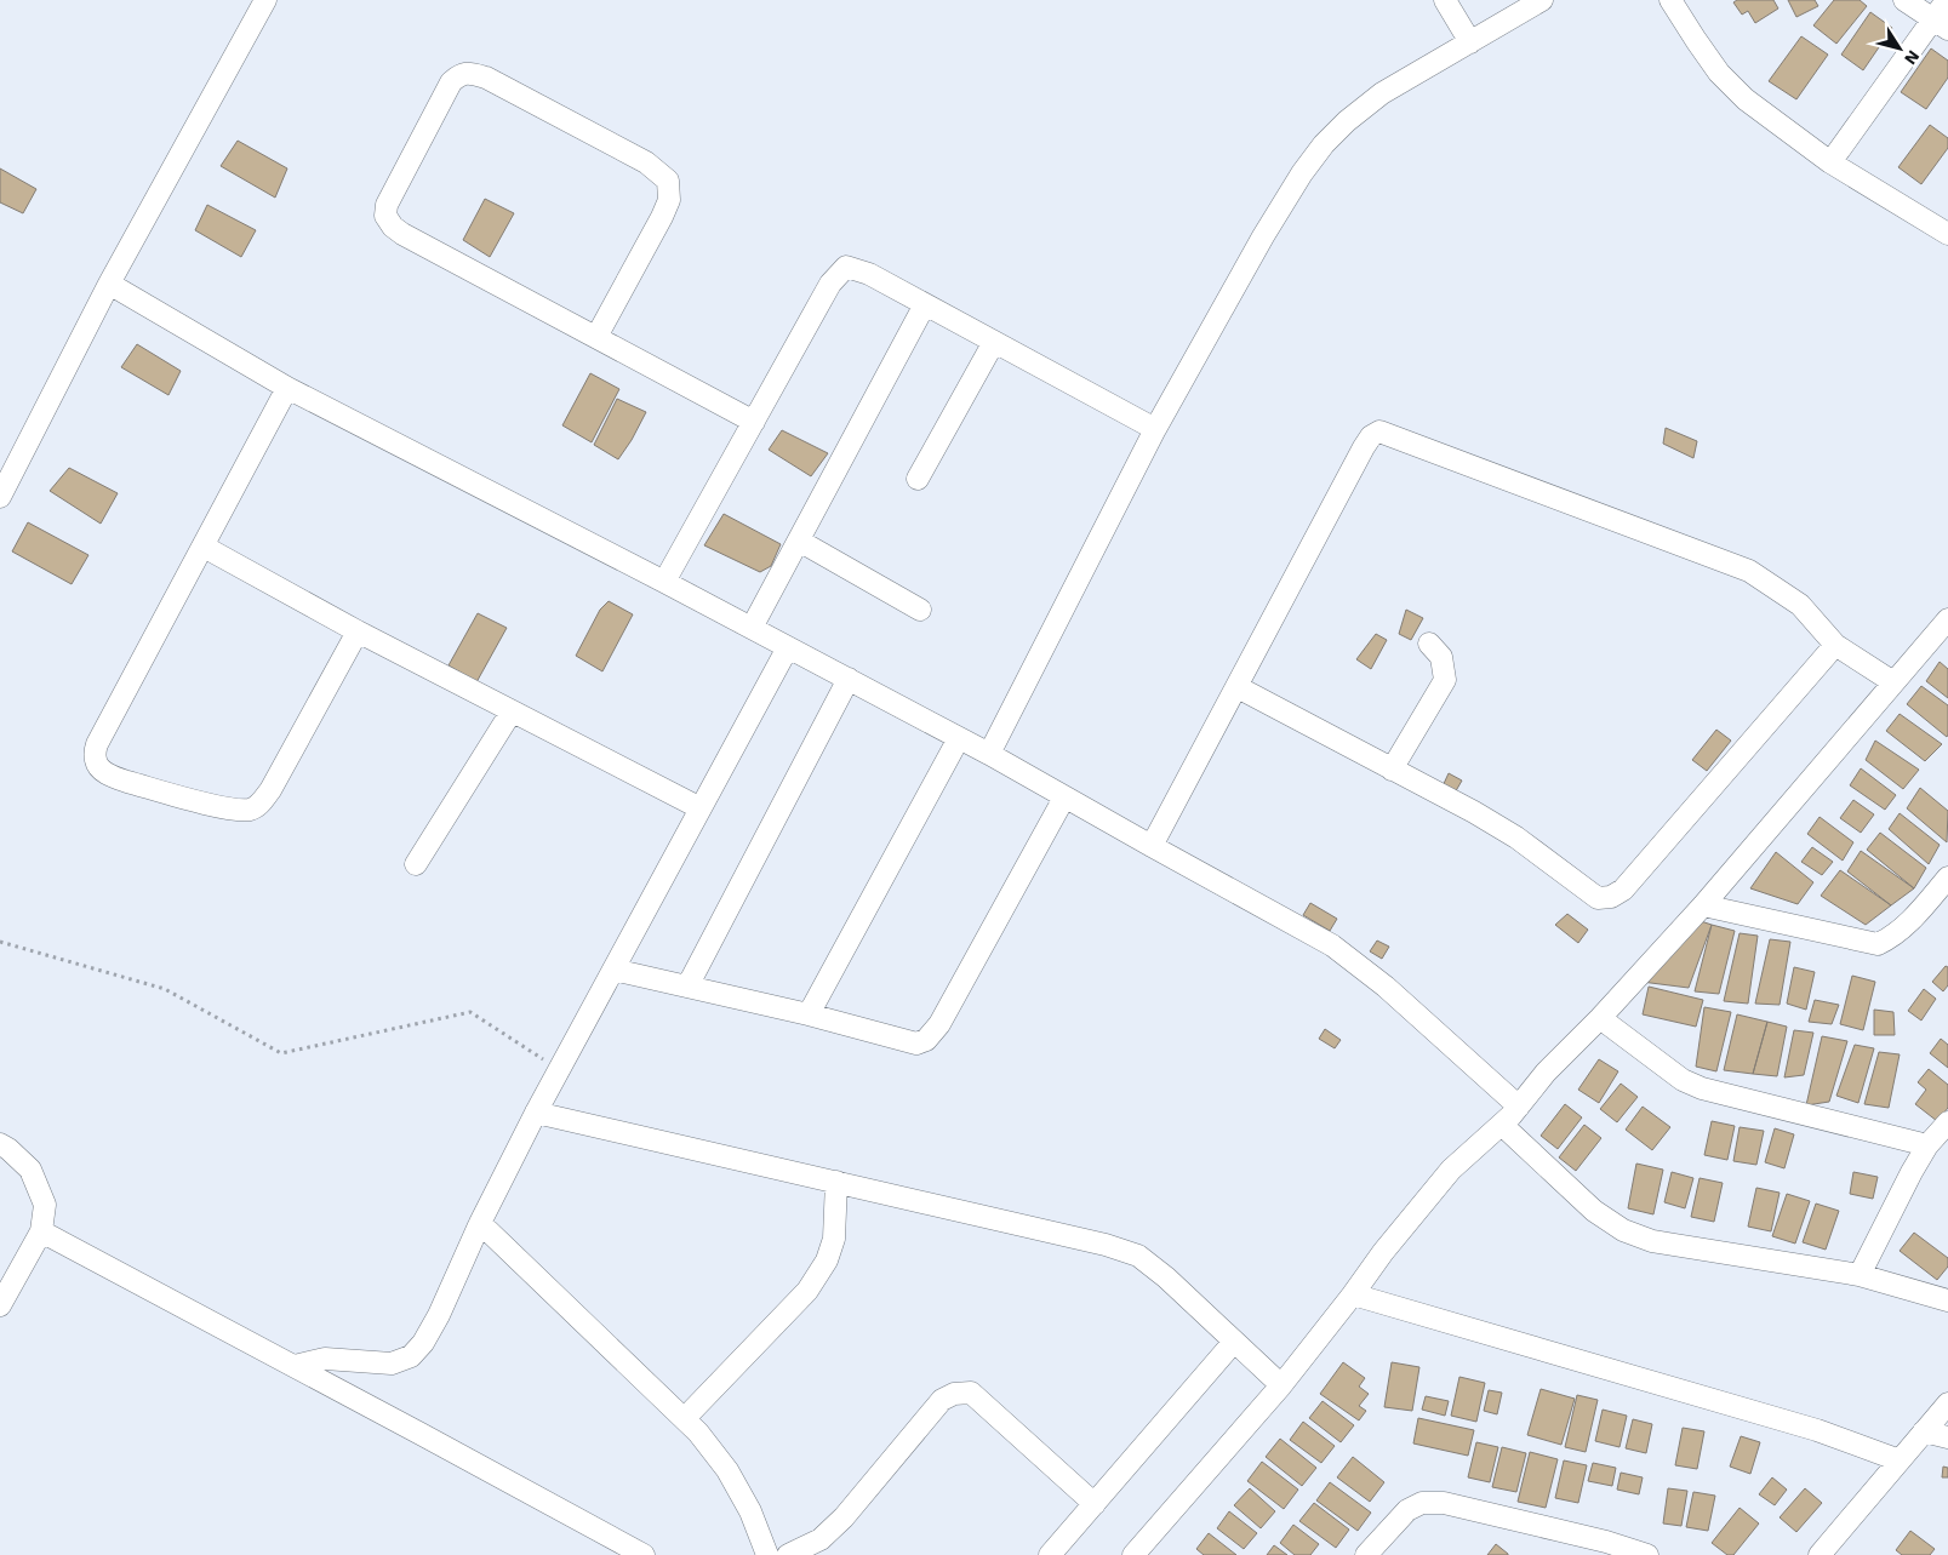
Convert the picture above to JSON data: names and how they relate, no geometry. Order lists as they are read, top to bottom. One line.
{"north":"bottom right"}
